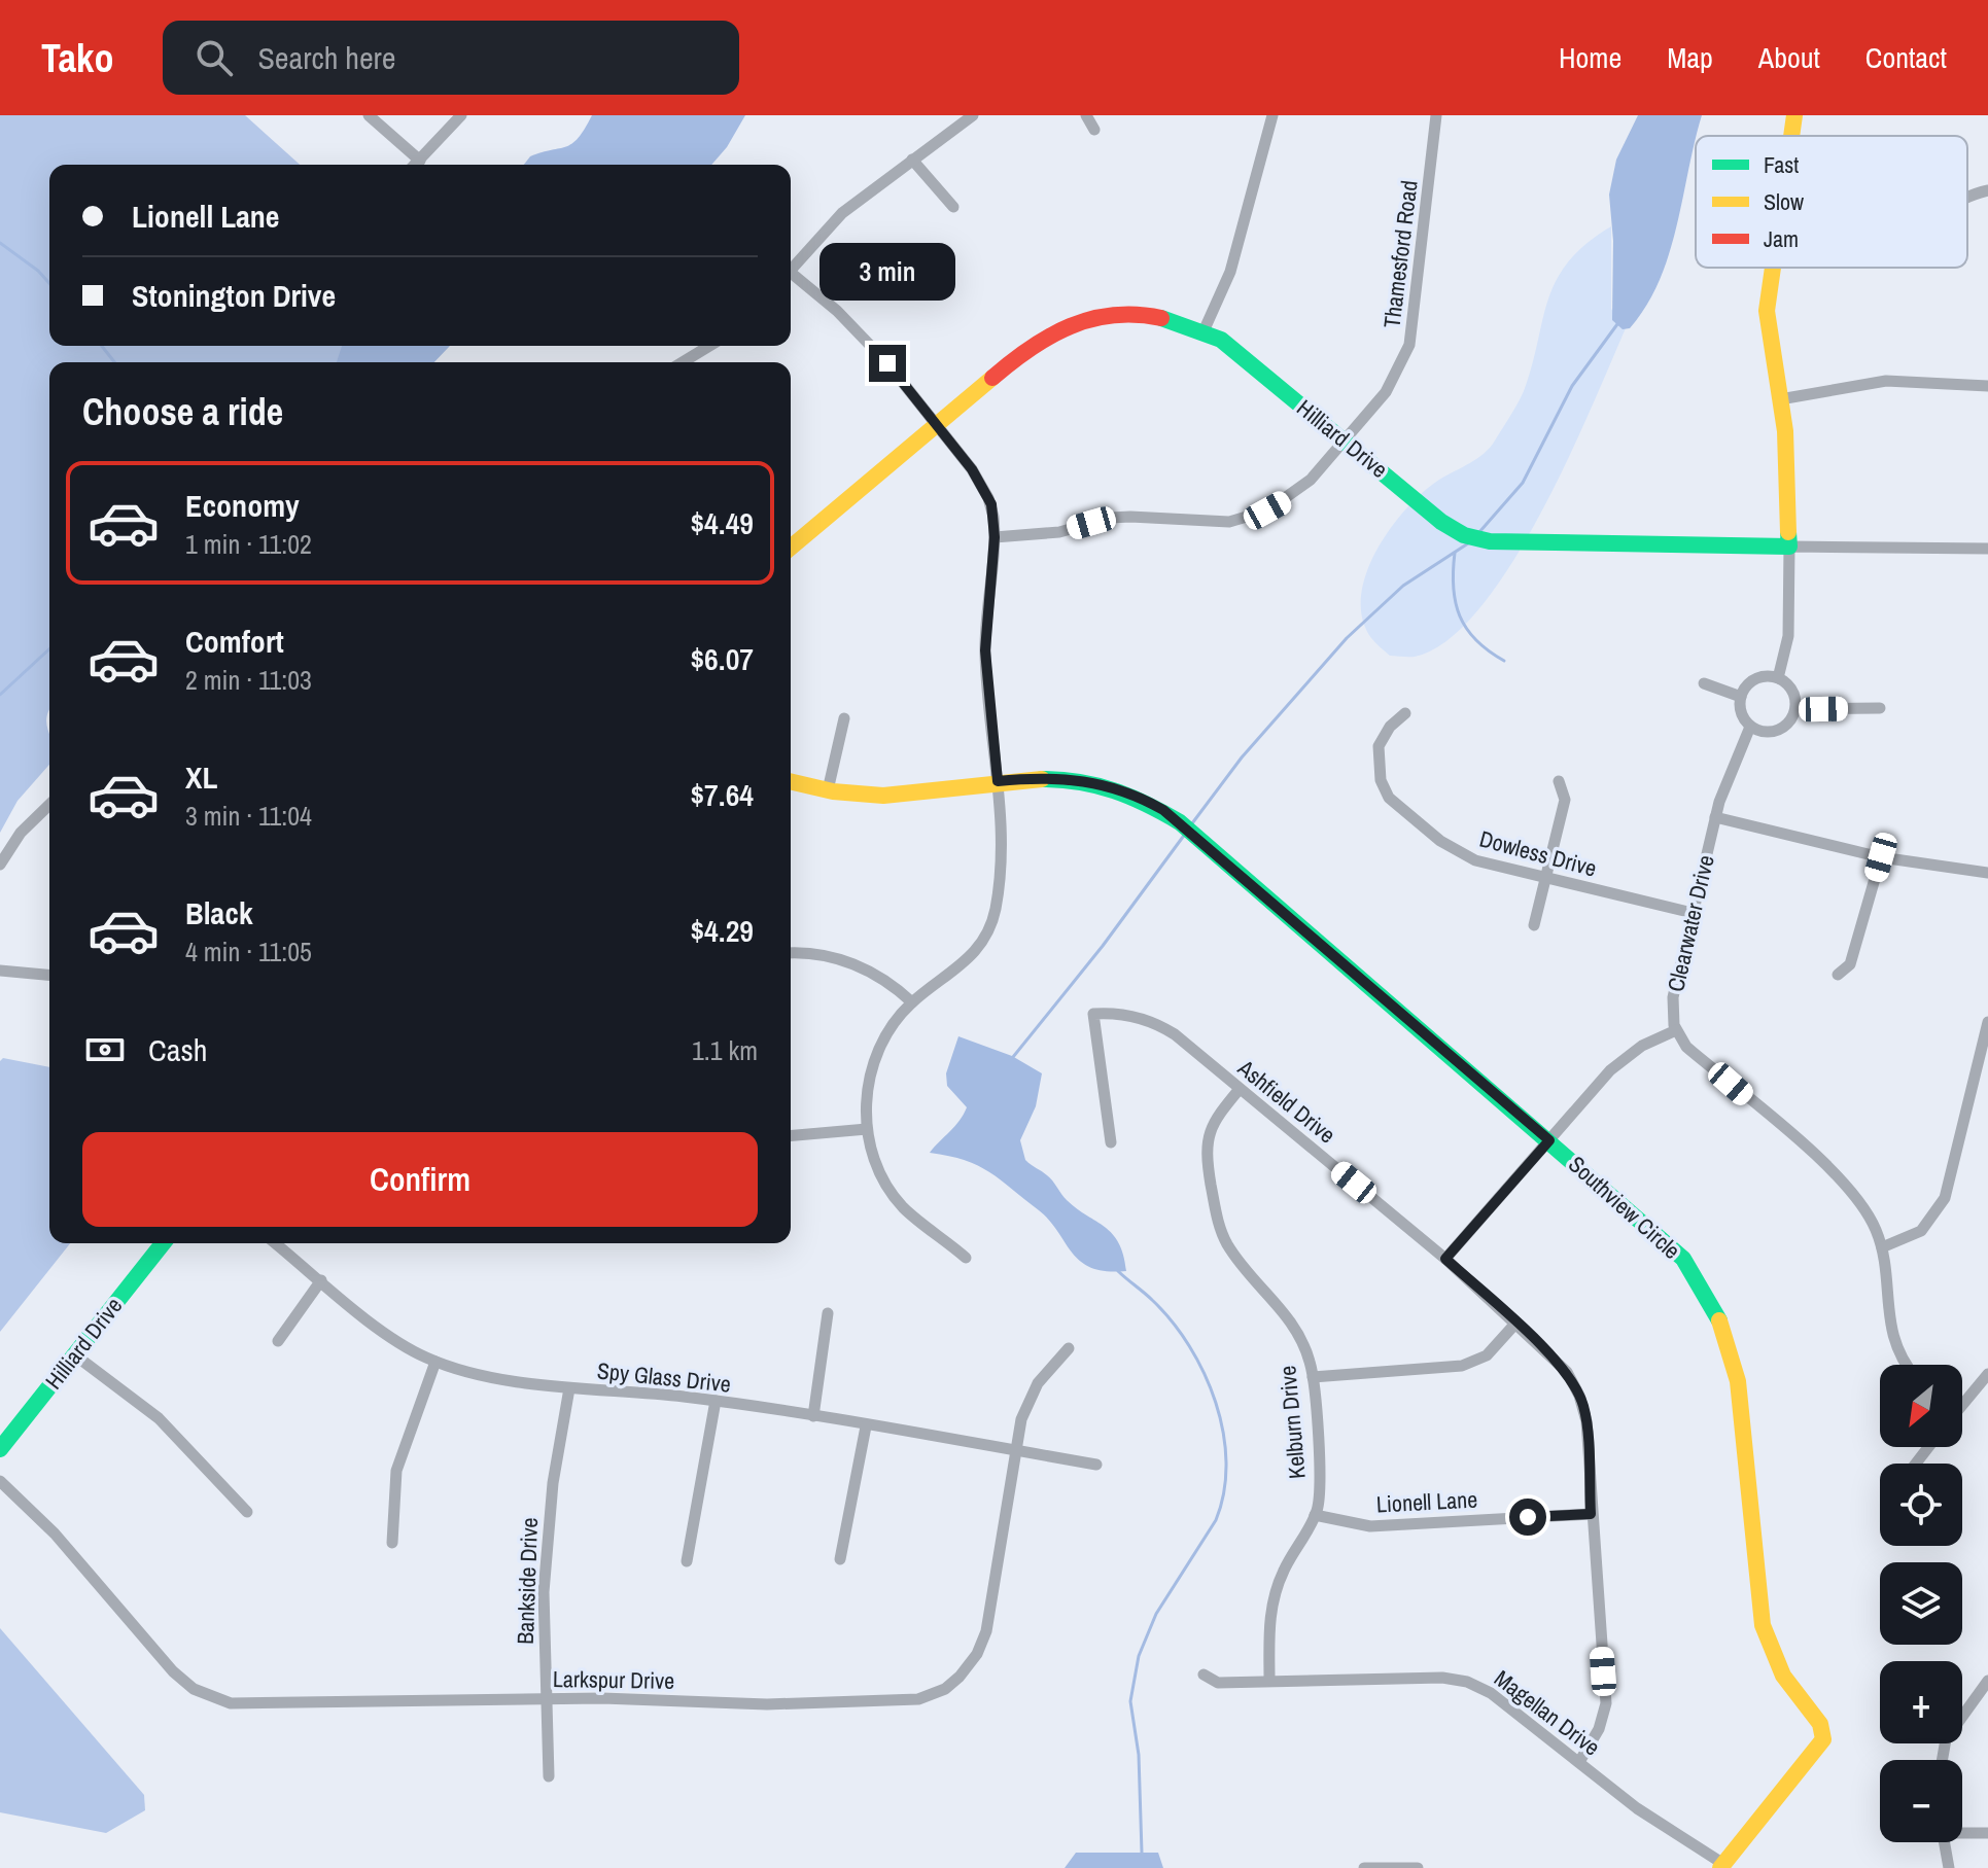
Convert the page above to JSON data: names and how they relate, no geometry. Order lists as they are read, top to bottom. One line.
{"streets":{"street":["Thamesford Road","Hilliard Drive","Dowless Drive","Clearwater Drive","Ashfield Drive","Southview Circle","Spy Glass Drive","Kelburn Drive","Lionell Lane","Bankside Drive","Larkspur Drive","Magellan Drive"]},"crossings":[["Thamesford Road","Hilliard Drive"],["Dowless Drive","Clearwater Drive"],["Ashfield Drive","Kelburn Drive"],["Ashfield Drive","Lionell Lane"],["Ashfield Drive","Magellan Drive"],["Southview Circle","Magellan Drive"],["Spy Glass Drive","Bankside Drive"],["Spy Glass Drive","Larkspur Drive"],["Kelburn Drive","Lionell Lane"],["Kelburn Drive","Magellan Drive"],["Bankside Drive","Larkspur Drive"]],"legend":["Fast","Slow","Jam"],"north":"bottom left","page":{"header":"Tako","search":"Search here","nav":["Home","Map","About","Contact"],"banner":["Lionell Lane","Stonington Drive"],"bubble":"3 min","heading":"Choose a ride","list":[{"name":"Economy","note":"1 min · 11:02","value":"$4.49"},{"name":"Comfort","note":"2 min · 11:03","value":"$6.07"},{"name":"XL","note":"3 min · 11:04","value":"$7.64"},{"name":"Black","note":"4 min · 11:05","value":"$4.29"}],"pay":["Cash","1.1 km"],"buttons":"Confirm","map_buttons":["+","−"]}}
